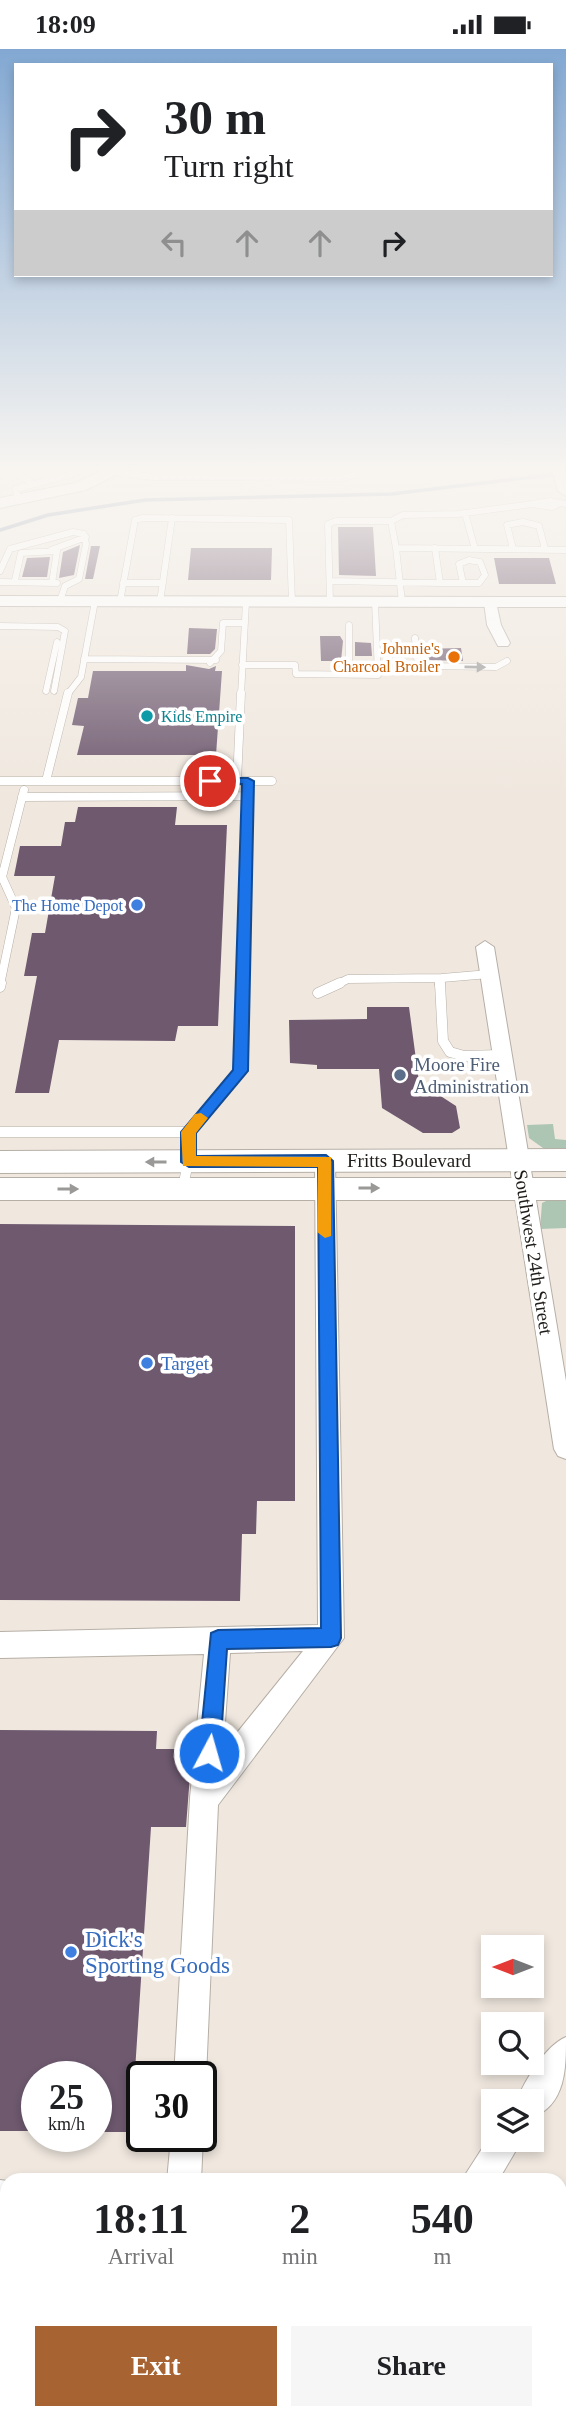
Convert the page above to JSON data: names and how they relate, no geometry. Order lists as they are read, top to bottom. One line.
{"streets":{"street":["Fritts Boulevard","Southwest 24th Street"]},"crossings":[["Fritts Boulevard","Southwest 24th Street"]],"places":["Johnnie's Charcoal Broiler","Kids Empire","The Home Depot","Moore Fire Administration","Target","Dick's Sporting Goods"],"north":"left","page":{"status":"18:09","turn":["30 m","Turn right"],"speed":"25 km/h","limit":"30","eta":["18:11","Arrival","2","min","540","m"],"buttons":["Exit","Share"]}}
